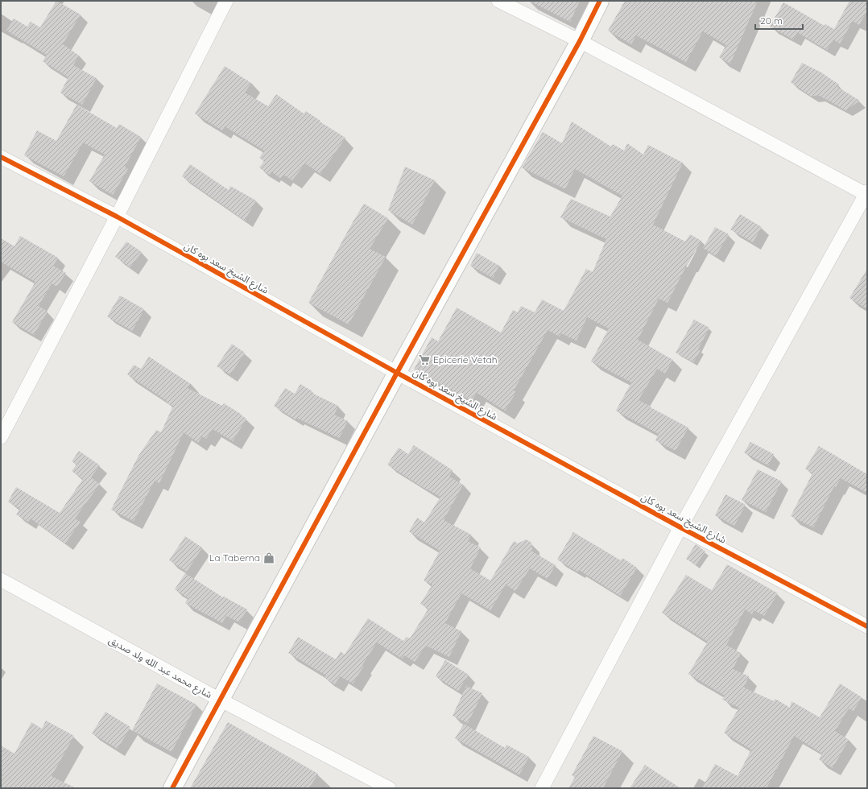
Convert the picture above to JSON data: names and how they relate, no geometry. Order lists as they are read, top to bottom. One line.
{"streets":{"street":["شارع الشيخ سعد بوه كان","شارع محمد عبد الله ولد صديق"]},"places":{"supermarket":["Epicerie Vetah"],"shop":["La Taberna"]},"scale_bar":"20 m"}
